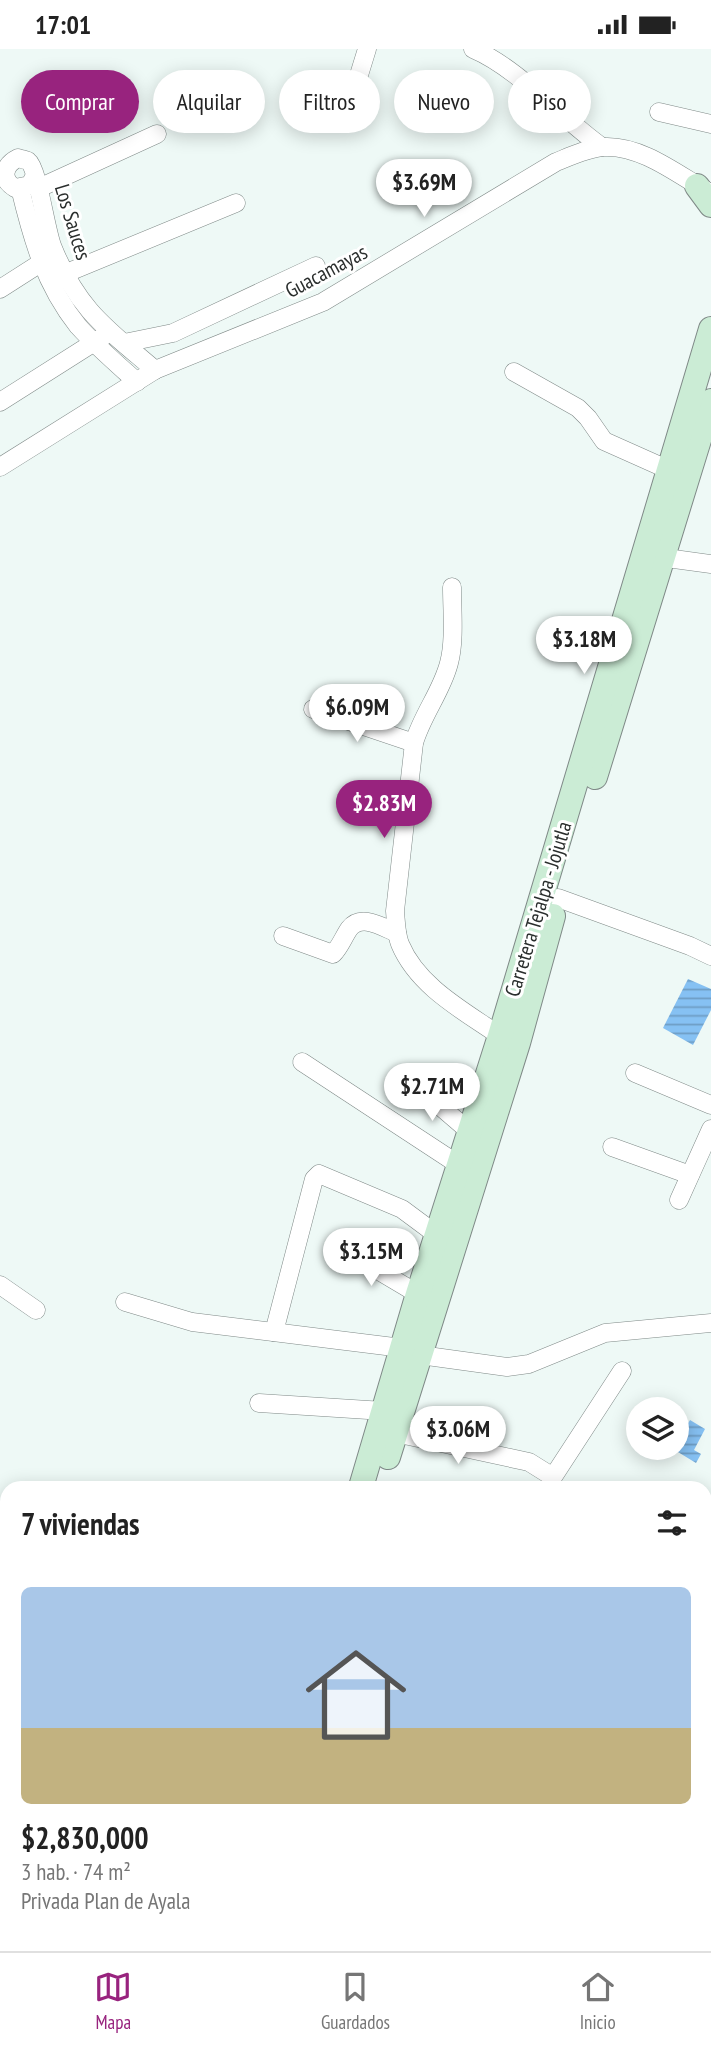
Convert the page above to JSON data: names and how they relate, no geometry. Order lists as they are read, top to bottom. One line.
{"streets":{"main road":["Carretera Tejalpa - Jojutla"],"street":["Los Sauces","Guacamayas"]},"crossings":[["Los Sauces","Guacamayas"]],"page":{"status":"17:01","chip":["Comprar","Alquilar","Filtros","Nuevo","Piso"],"price":["$3.69M","$3.18M","$6.09M","$2.83M","$2.71M","$3.15M","$3.06M"],"heading":"7 viviendas","list":[{"name":"$2,830,000","note":"3 hab. · 74 m² · Privada Plan de Ayala"}],"tabs":["Mapa","Guardados","Inicio"]}}
